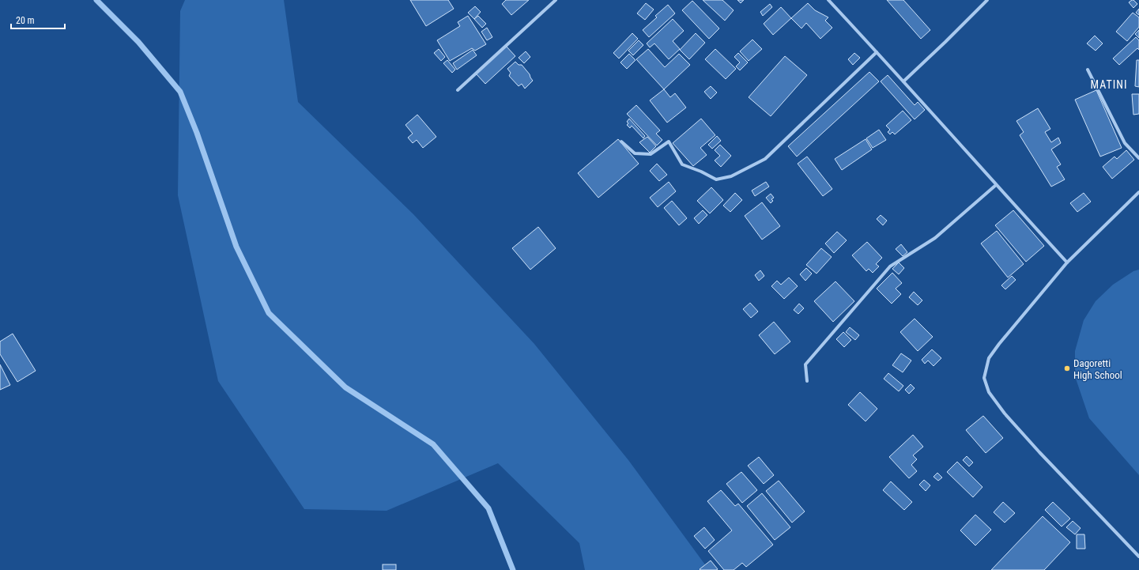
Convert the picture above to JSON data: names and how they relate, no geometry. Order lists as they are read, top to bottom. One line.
{"districts":["MATINI"],"places":["Dagoretti High School"],"scale_bar":"20 m"}
